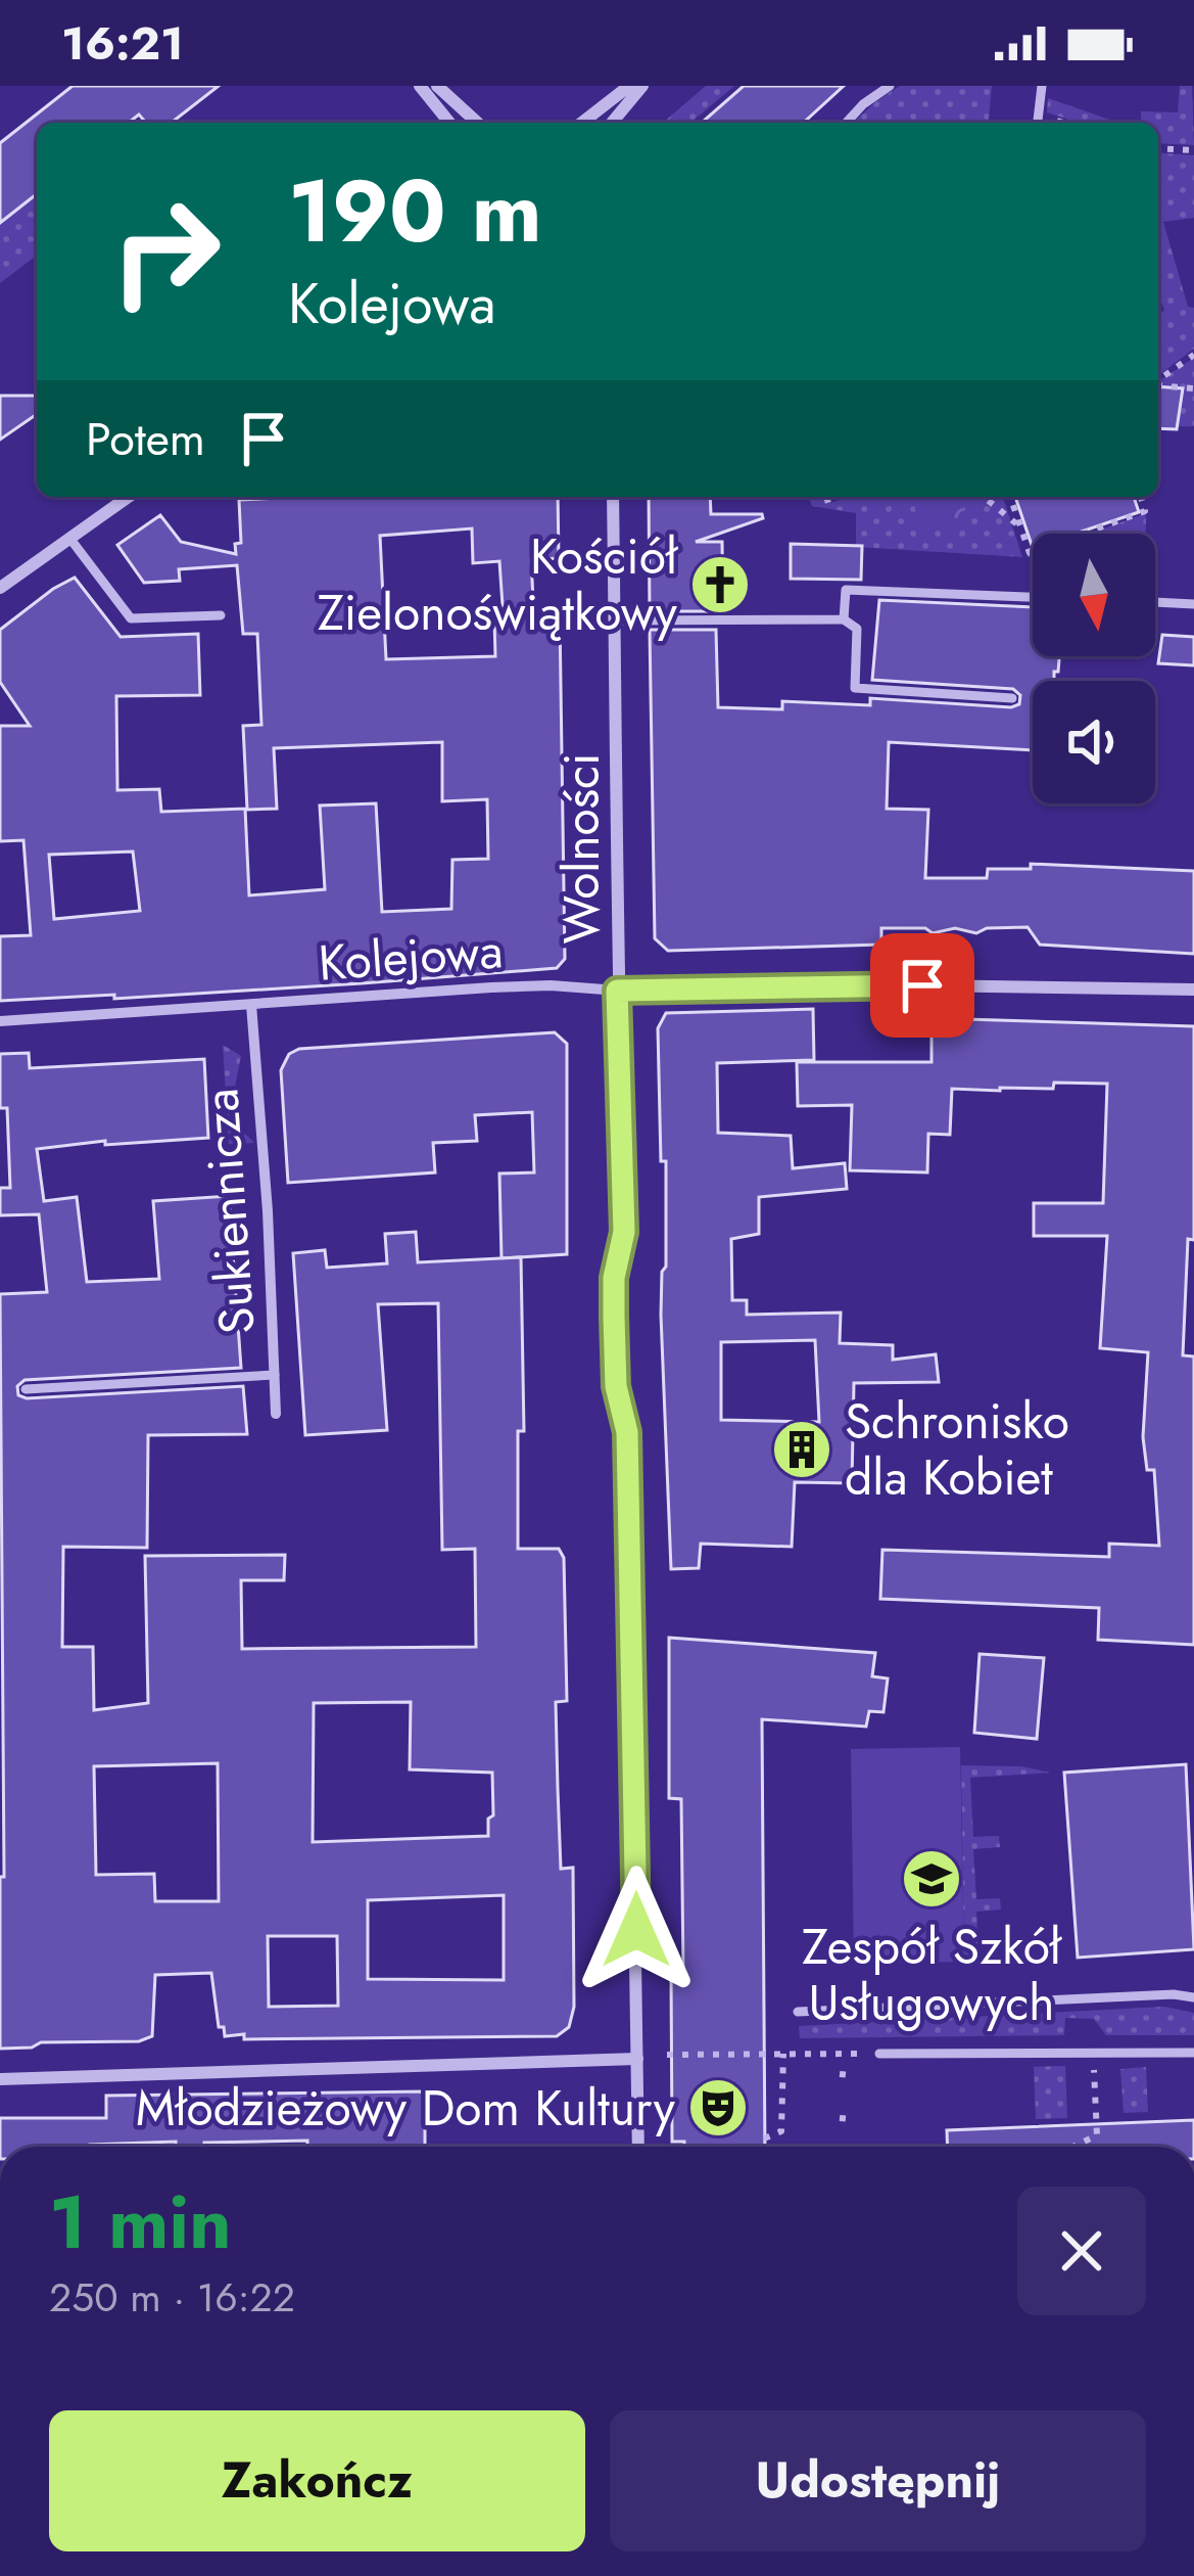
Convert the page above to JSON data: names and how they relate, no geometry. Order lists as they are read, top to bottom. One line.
{"streets":{"street":["Wolności","Kolejowa","Sukiennicza"]},"crossings":[["Wolności","Kolejowa"],["Kolejowa","Sukiennicza"]],"places":{"church":["Kościół Zielonoświątkowy"],"building":["Schronisko dla Kobiet"],"school or university":["Zespół Szkół Usługowych"],"theatre":["Młodzieżowy Dom Kultury"]},"north":"bottom","page":{"status":"16:21","turn":["190 m","Kolejowa"],"then":"Potem","heading":["1 min","250 m · 16:22"],"buttons":["Zakończ","Udostępnij"]}}
